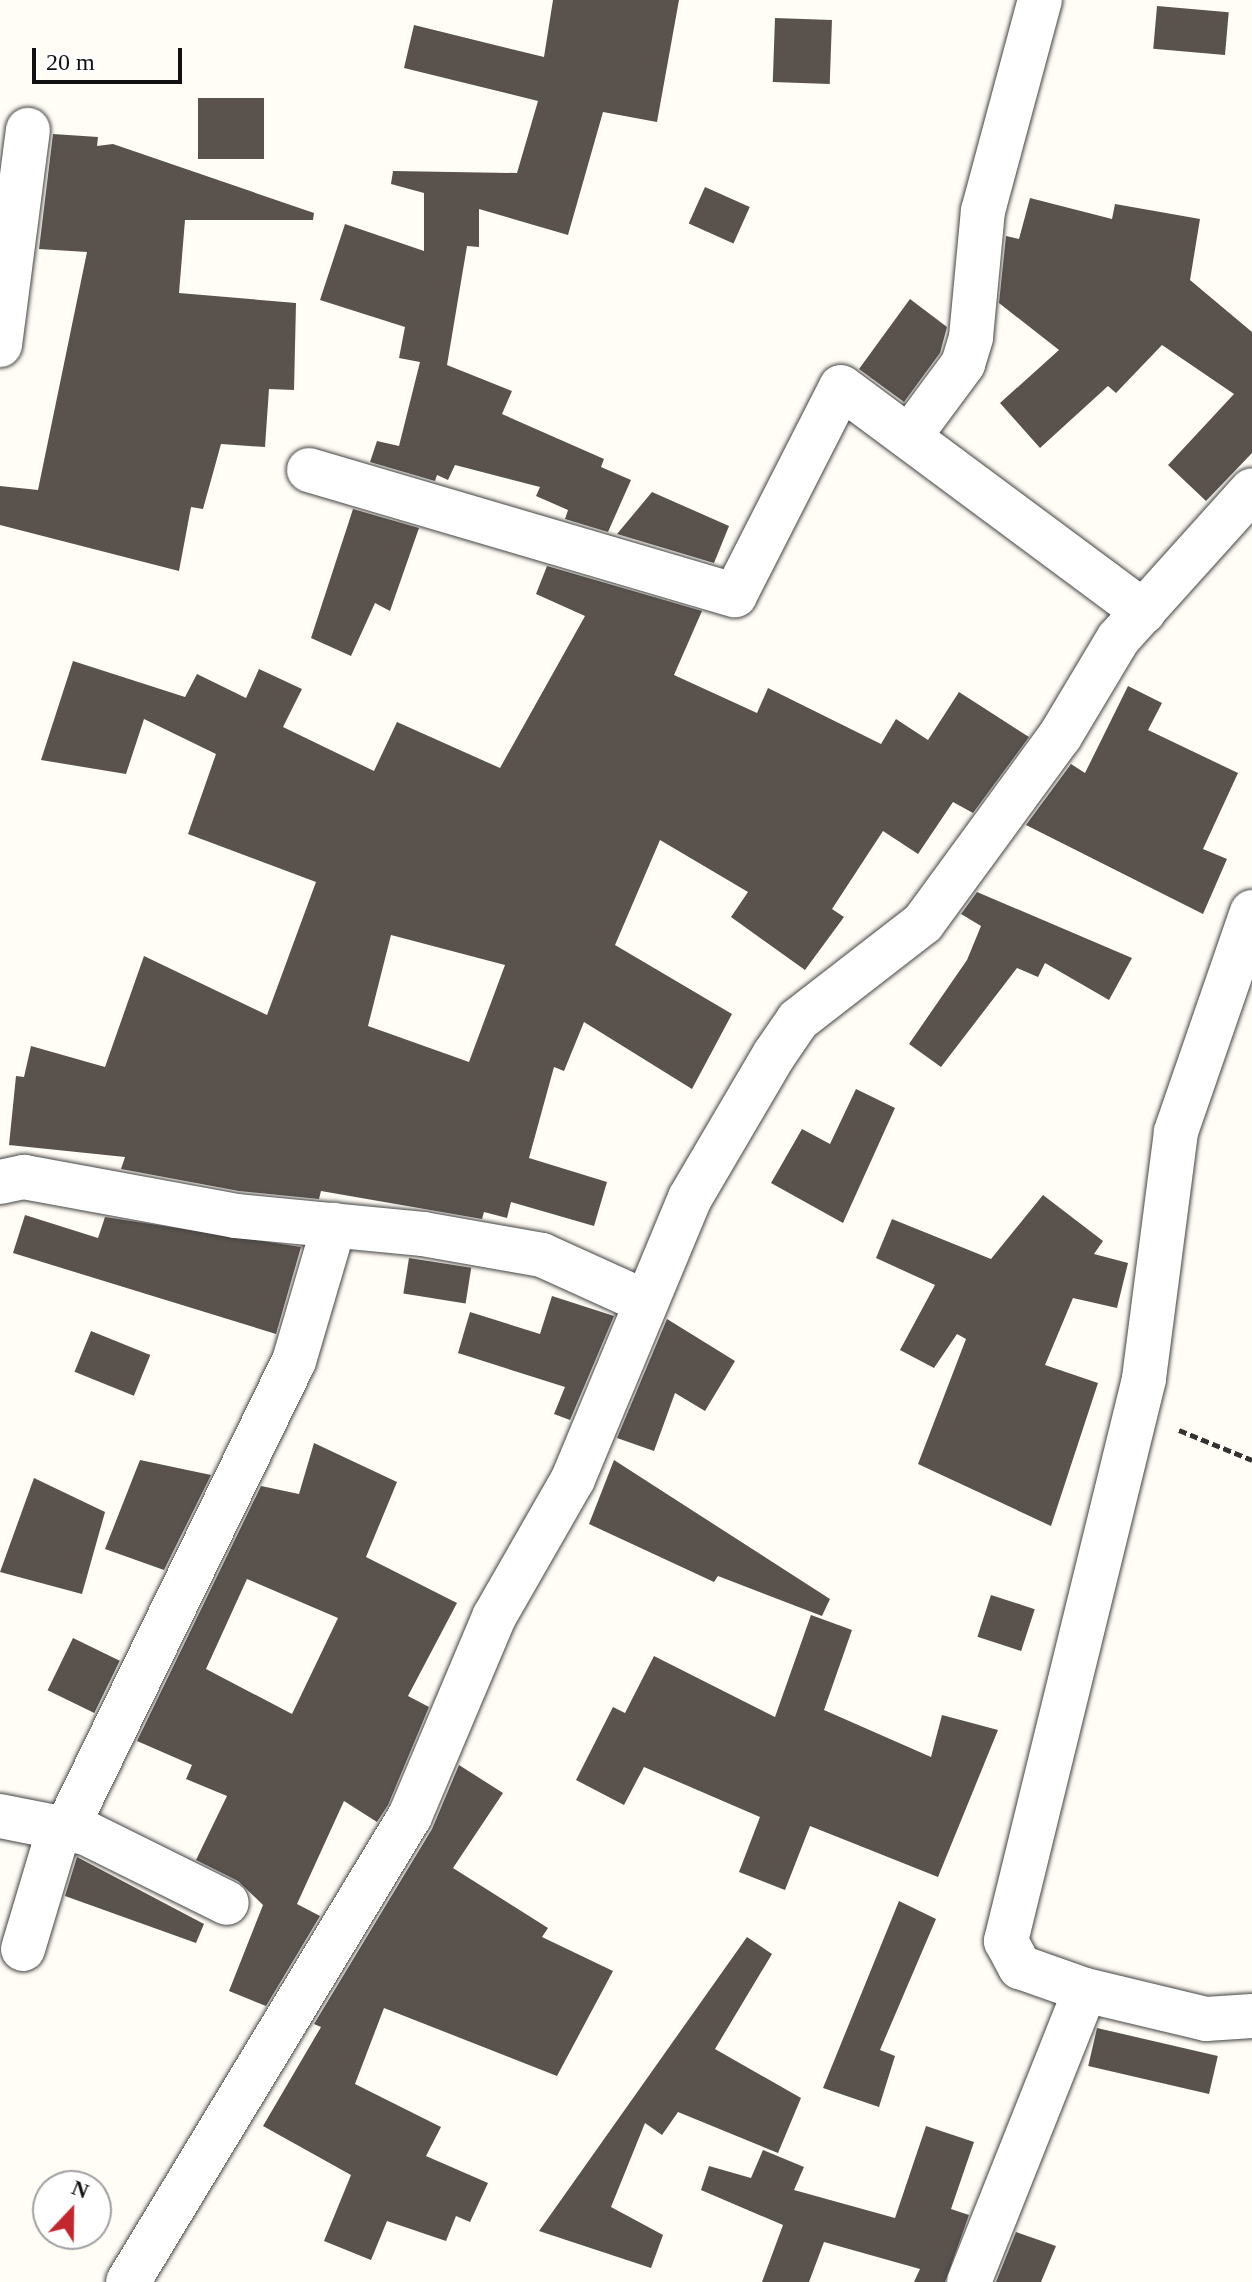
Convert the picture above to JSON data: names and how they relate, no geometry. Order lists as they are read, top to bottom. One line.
{"scale_bar":"20 m","north":"top"}
